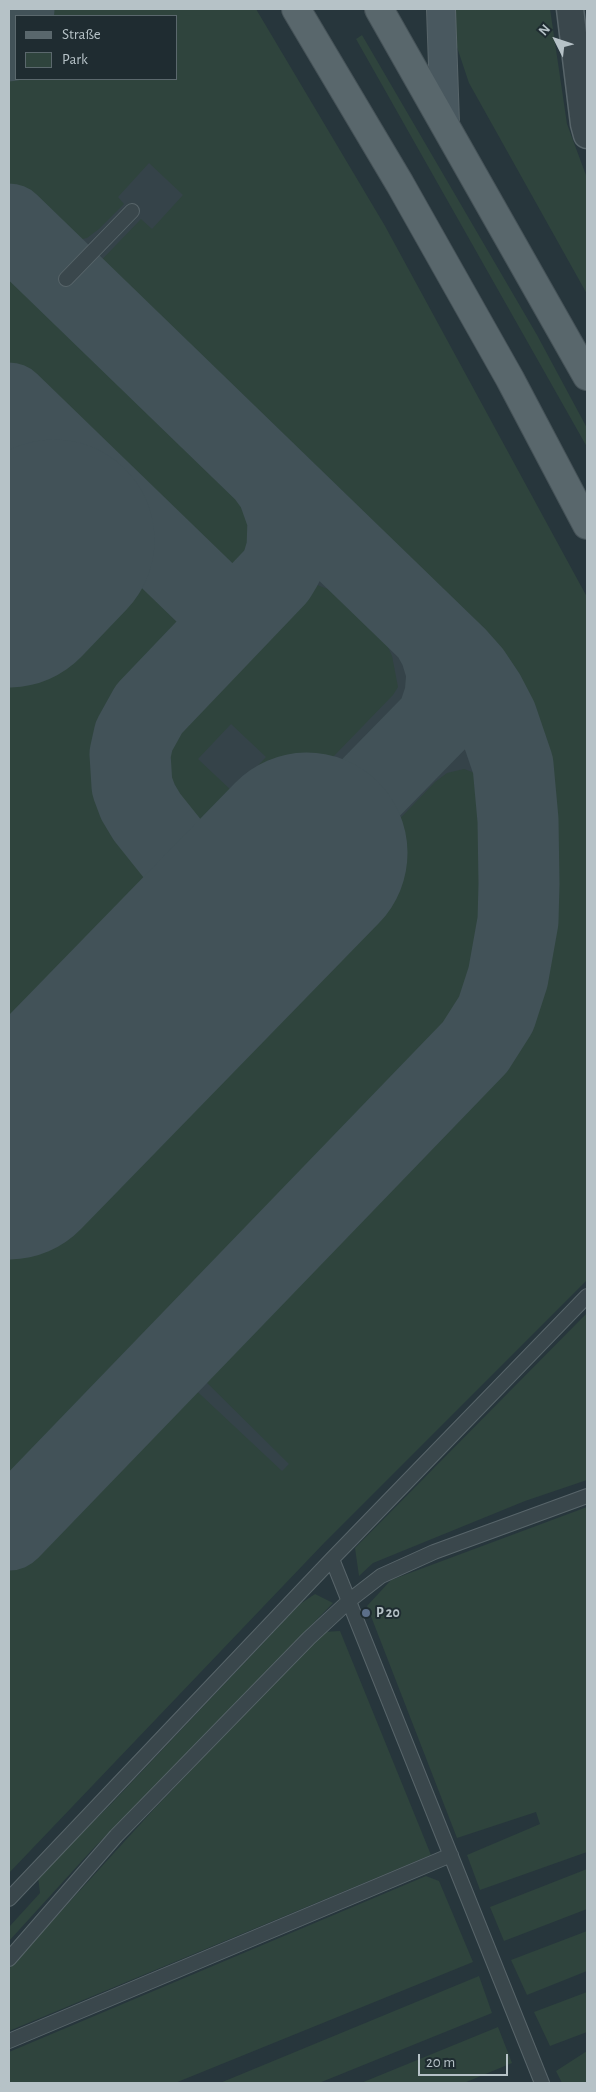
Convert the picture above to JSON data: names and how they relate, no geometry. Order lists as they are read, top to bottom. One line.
{"places":["P 20"],"legend":["Straße","Park"],"scale_bar":"20 m","north":"top left"}
